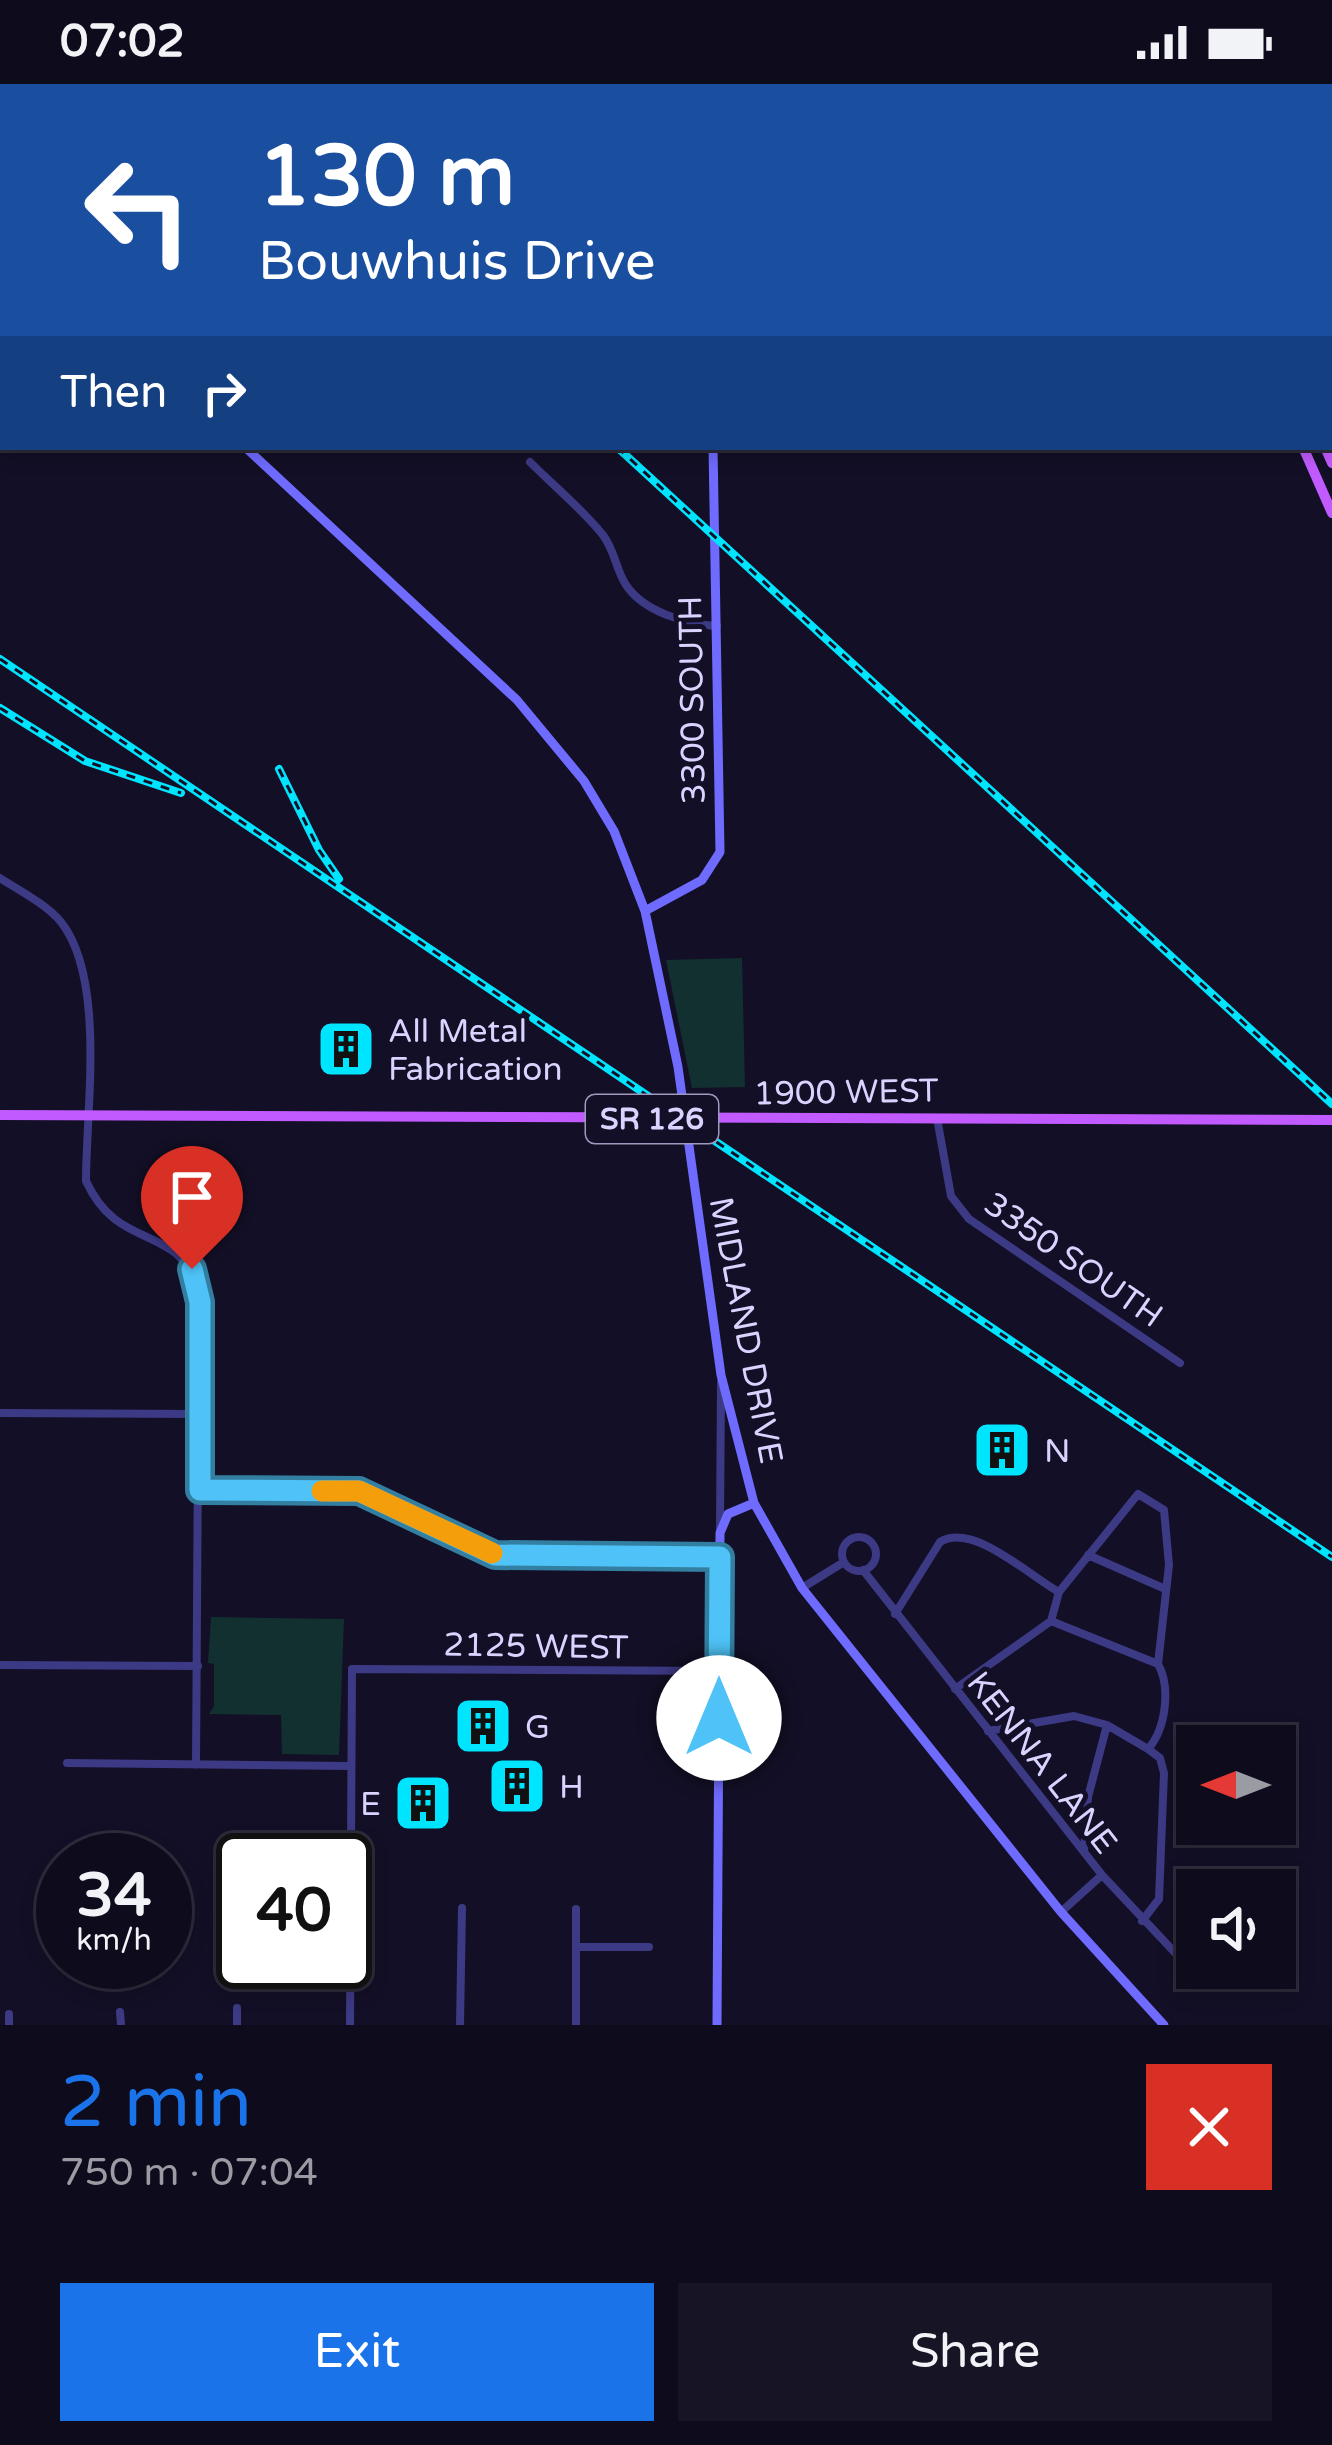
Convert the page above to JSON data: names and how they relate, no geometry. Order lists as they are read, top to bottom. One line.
{"streets":{"main road":["1900 WEST","SR 126"],"street":["3300 SOUTH","3350 SOUTH","MIDLAND DRIVE","2125 WEST","KENNA LANE"]},"crossings":[["3300 SOUTH","MIDLAND DRIVE"],["1900 WEST","3350 SOUTH"],["1900 WEST","MIDLAND DRIVE"]],"places":{"building":["All Metal Fabrication","N","G","H","E"]},"north":"left","page":{"status":"07:02","turn":["130 m","Bouwhuis Drive"],"then":"Then","speed":"34 km/h","limit":"40","heading":["2 min","750 m · 07:04"],"buttons":["Exit","Share"]}}
